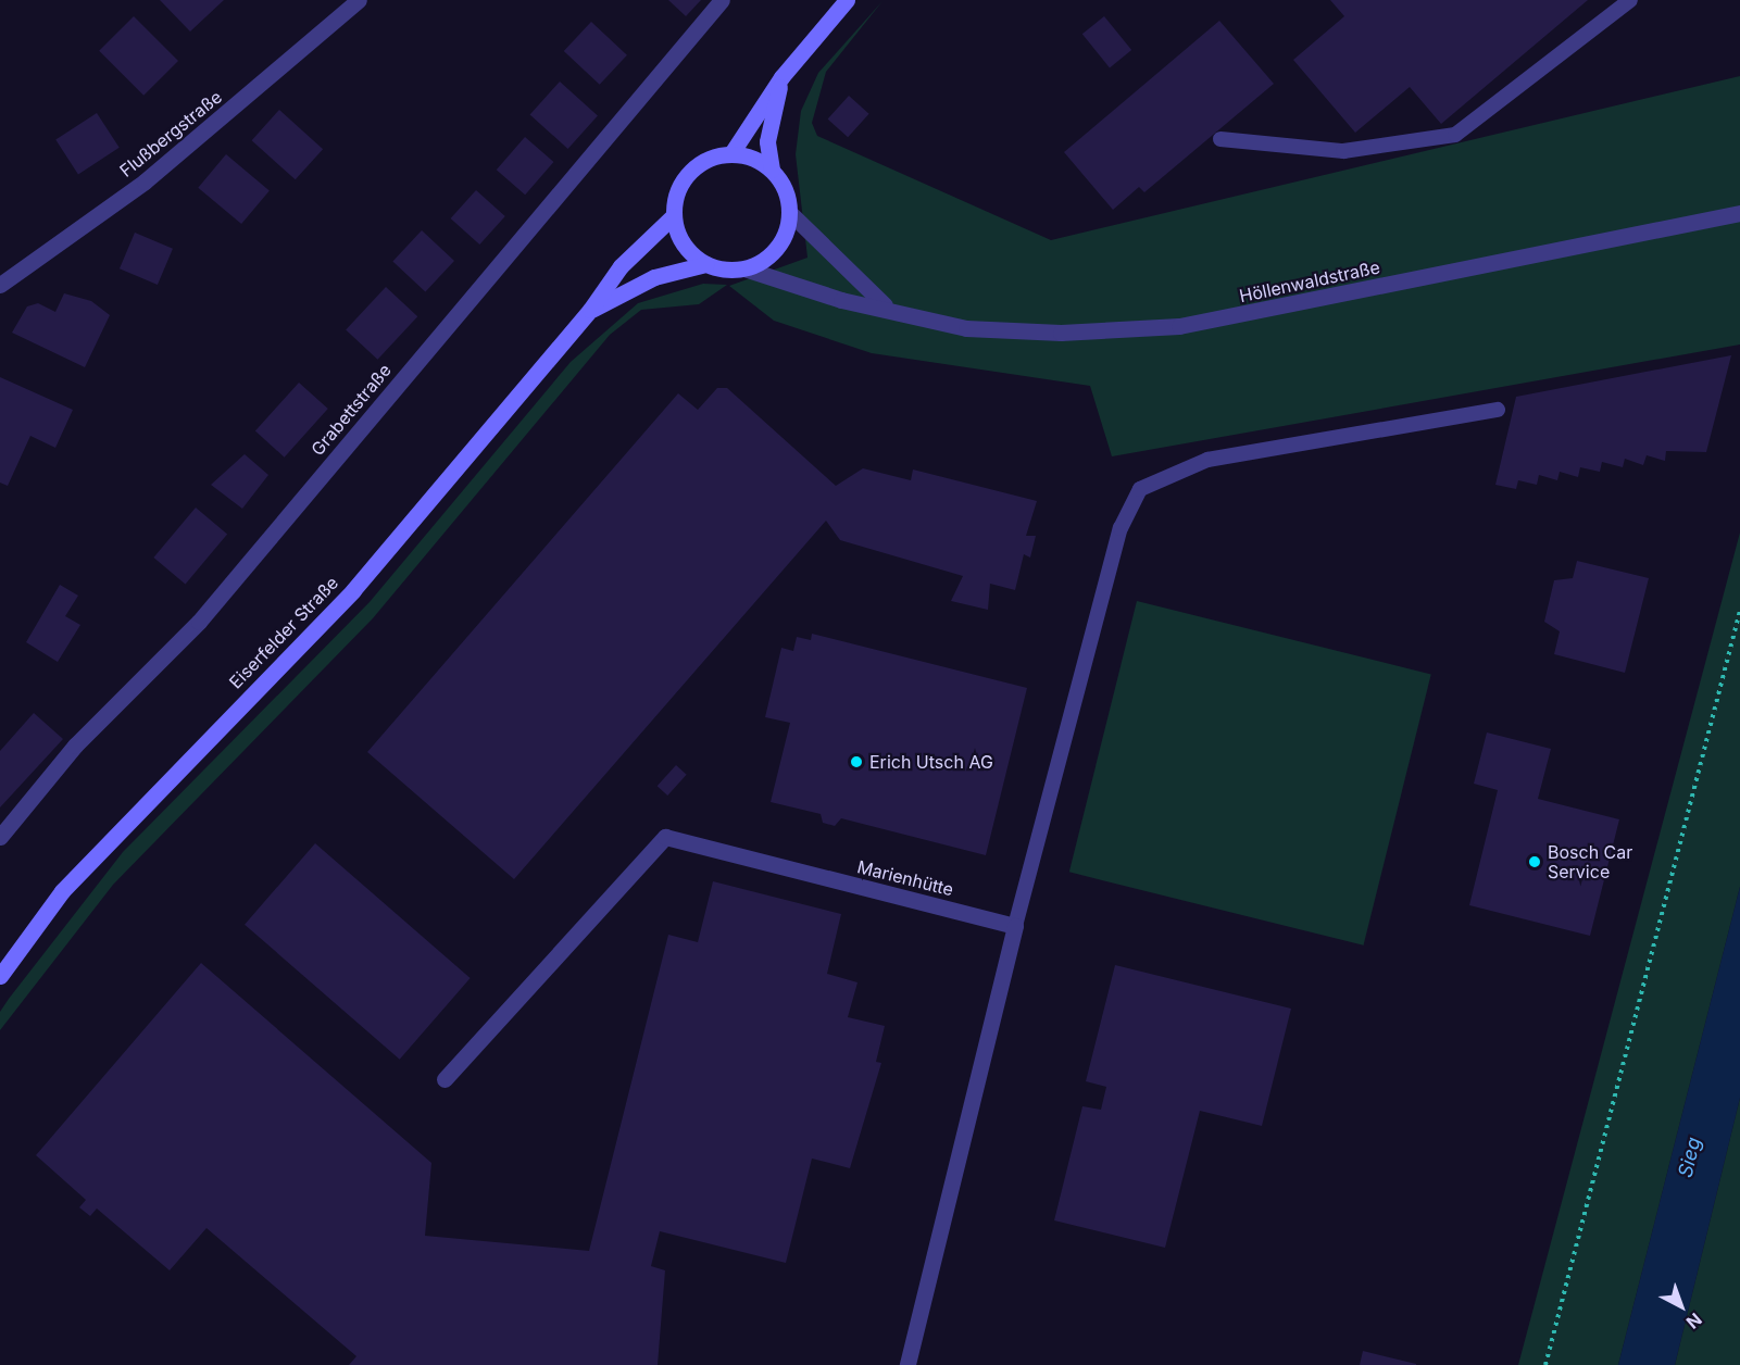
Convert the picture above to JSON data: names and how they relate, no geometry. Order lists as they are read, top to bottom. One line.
{"streets":{"main road":["Eiserfelder Straße"],"street":["Flußbergstraße","Höllenwaldstraße","Grabettstraße","Marienhütte"]},"crossings":[["Höllenwaldstraße","Eiserfelder Straße"]],"water":["Sieg"],"places":["Erich Utsch AG","Bosch Car Service"],"north":"bottom right"}
